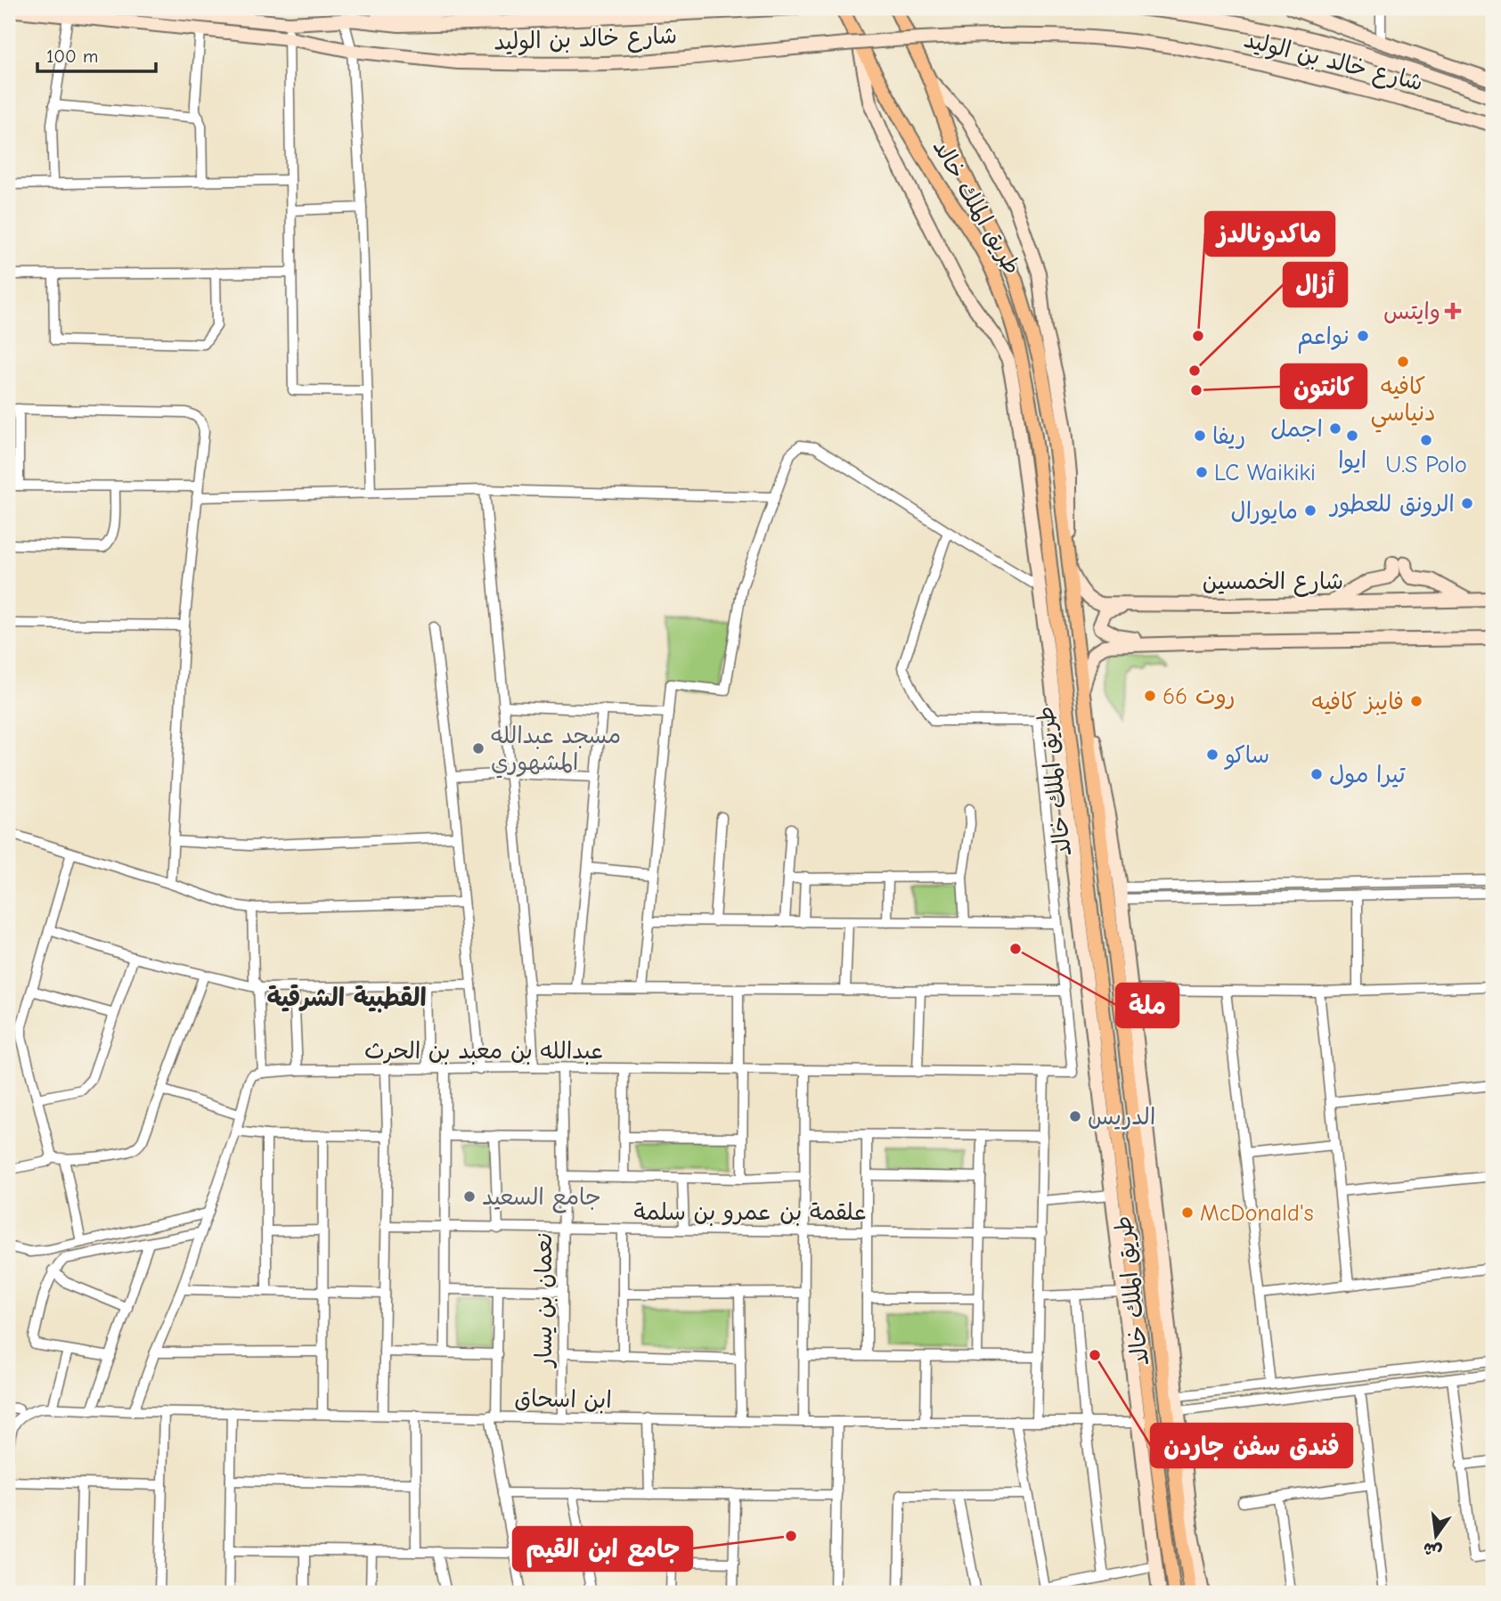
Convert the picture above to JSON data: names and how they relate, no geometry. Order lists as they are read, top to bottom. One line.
{"streets":{"main road":["طريق الملك خالد"],"street":["شارع خالد بن الوليد","شارع الخمسين","عبدالله بن معبد بن الحرث","علقمة بن عمرو بن سلمة","نعمان بن يسار","ابن اسحاق"]},"crossings":[["طريق الملك خالد","شارع الخمسين"],["طريق الملك خالد","ابن اسحاق"],["عبدالله بن معبد بن الحرث","نعمان بن يسار"],["علقمة بن عمرو بن سلمة","نعمان بن يسار"],["نعمان بن يسار","ابن اسحاق"]],"districts":["القطبية الشرقية"],"places":{"health":["وايتس"],"other":["ماكدونالدز","نواعم","كافيه دنياسي","أزال","كانتون","اجمل","ريفا","ايوا","U.S Polo","LC Waikiki","الرونق للعطور","مايورال","روت 66","فايبز كافيه","مسجد عبدالله المشهوري","ساكو","تيرا مول","ملة","الدريس","جامع السعيد","McDonald's","فندق سفن جاردن","جامع ابن القيم"]},"scale_bar":"100 m","north":"bottom"}
